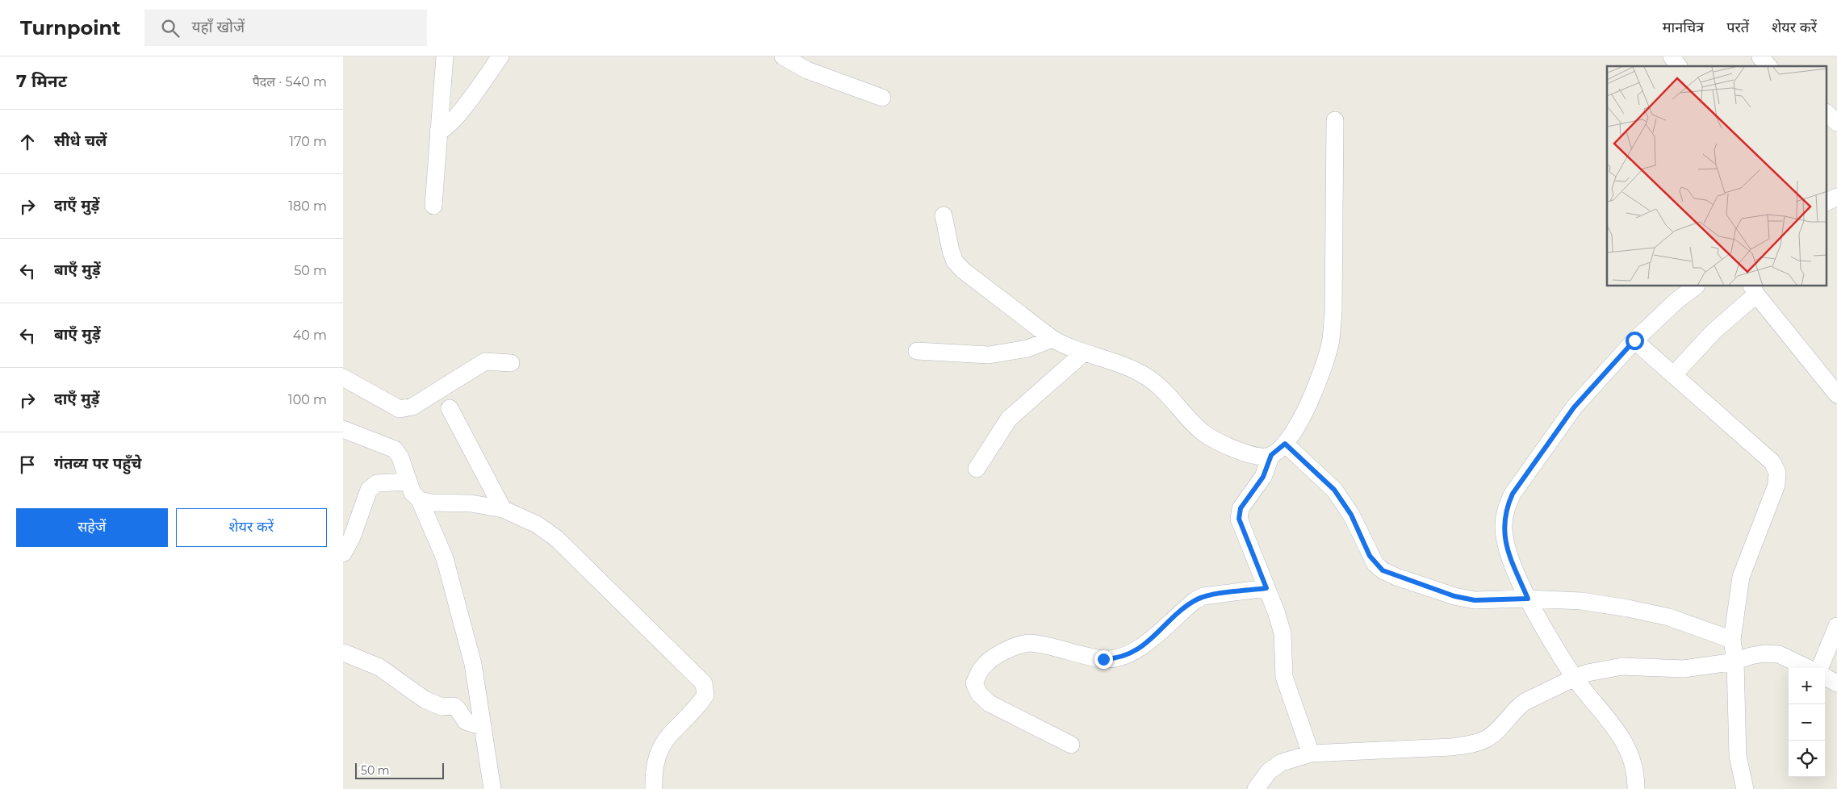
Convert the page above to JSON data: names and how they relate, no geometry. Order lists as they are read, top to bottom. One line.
{"scale_bar":"50 m","page":{"header":"Turnpoint","search":"यहाँ खोजें","nav":["मानचित्र","परतें","शेयर करें"],"heading":["7 मिनट","पैदल · 540 m"],"list":[["सीधे चलें","170 m"],["दाएँ मुड़ें","180 m"],["बाएँ मुड़ें","50 m"],["बाएँ मुड़ें","40 m"],["दाएँ मुड़ें","100 m"],"गंतव्य पर पहुँचे"],"buttons":["सहेजें","शेयर करें"],"map_buttons":["+","−"],"scale":"50 m"}}
